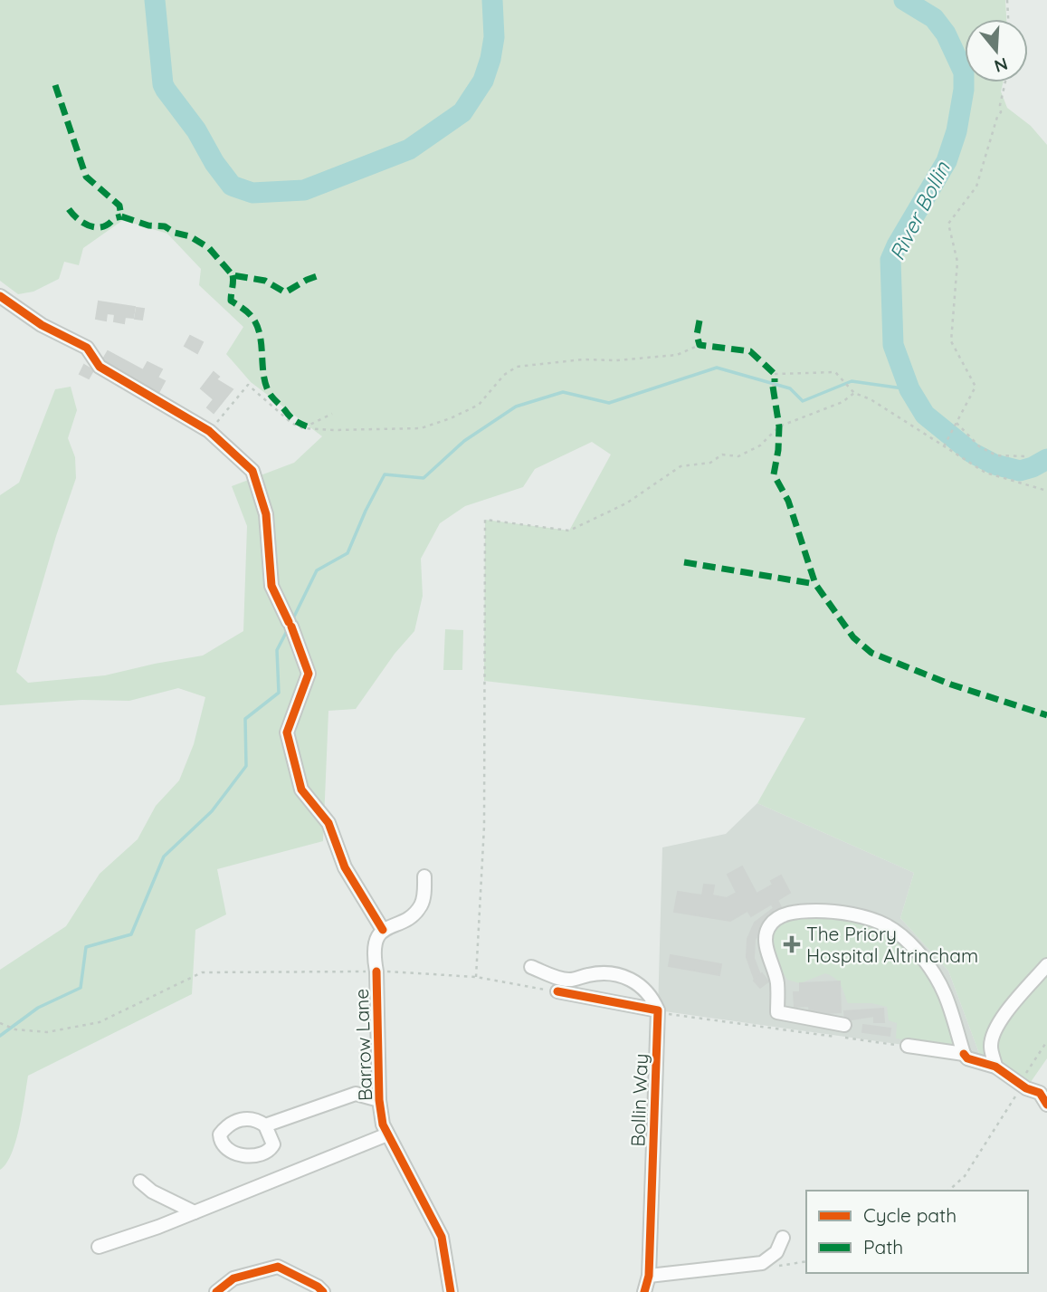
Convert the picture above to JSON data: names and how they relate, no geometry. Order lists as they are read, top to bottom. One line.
{"streets":{"street":["Barrow Lane","Bollin Way"]},"water":["River Bollin"],"places":{"health":["The Priory Hospital Altrincham"]},"legend":["Cycle path","Path"],"north":"bottom"}
